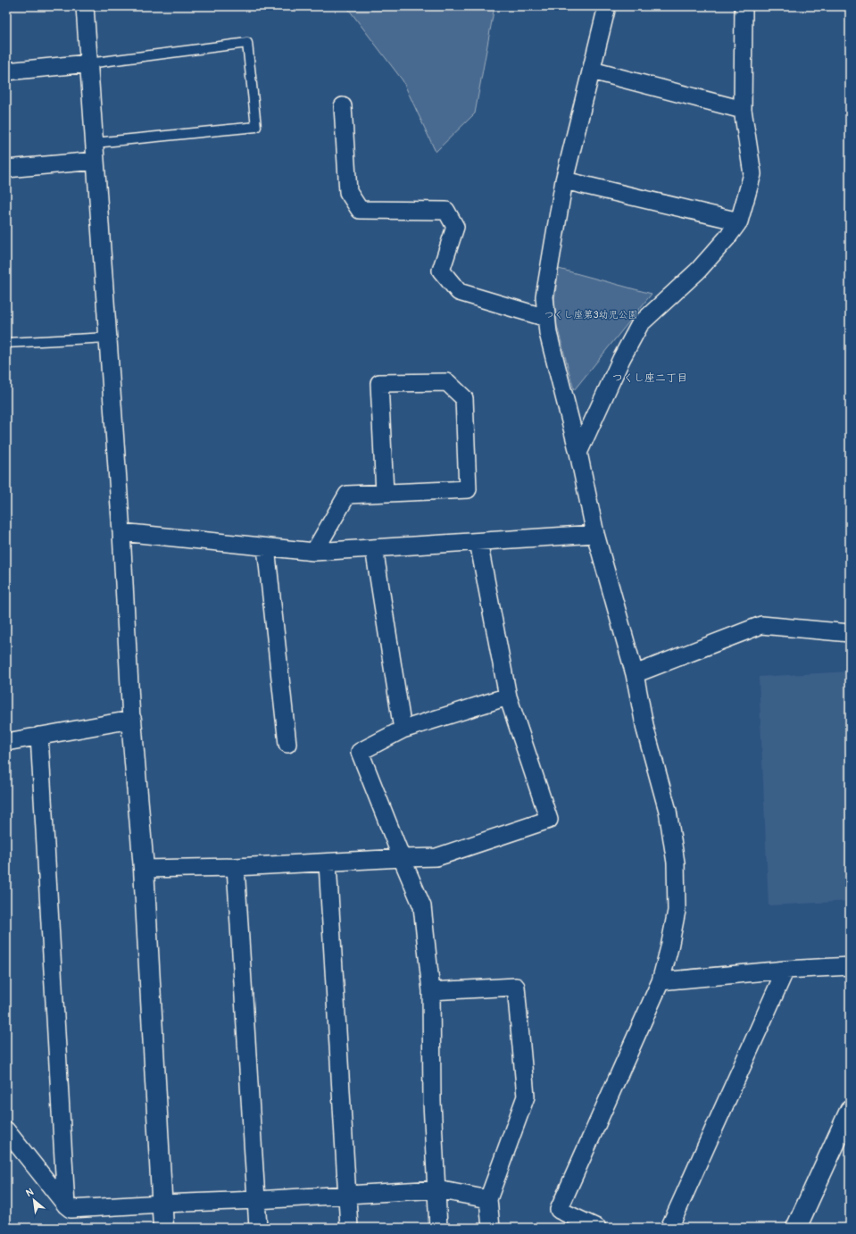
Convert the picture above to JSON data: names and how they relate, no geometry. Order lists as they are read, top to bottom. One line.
{"districts":["つくし座二丁目"],"parks":["つくし座第3幼児公園"],"north":"top left"}
